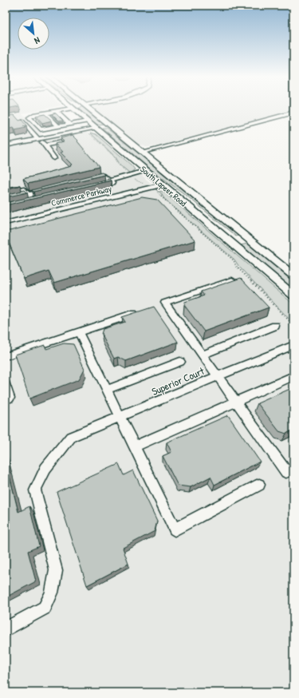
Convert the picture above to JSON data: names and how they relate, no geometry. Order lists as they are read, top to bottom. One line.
{"streets":{"main road":["South Lapeer Road"],"street":["Commerce Parkway","Superior Court"]},"crossings":[["South Lapeer Road","Commerce Parkway"]],"north":"bottom right"}
